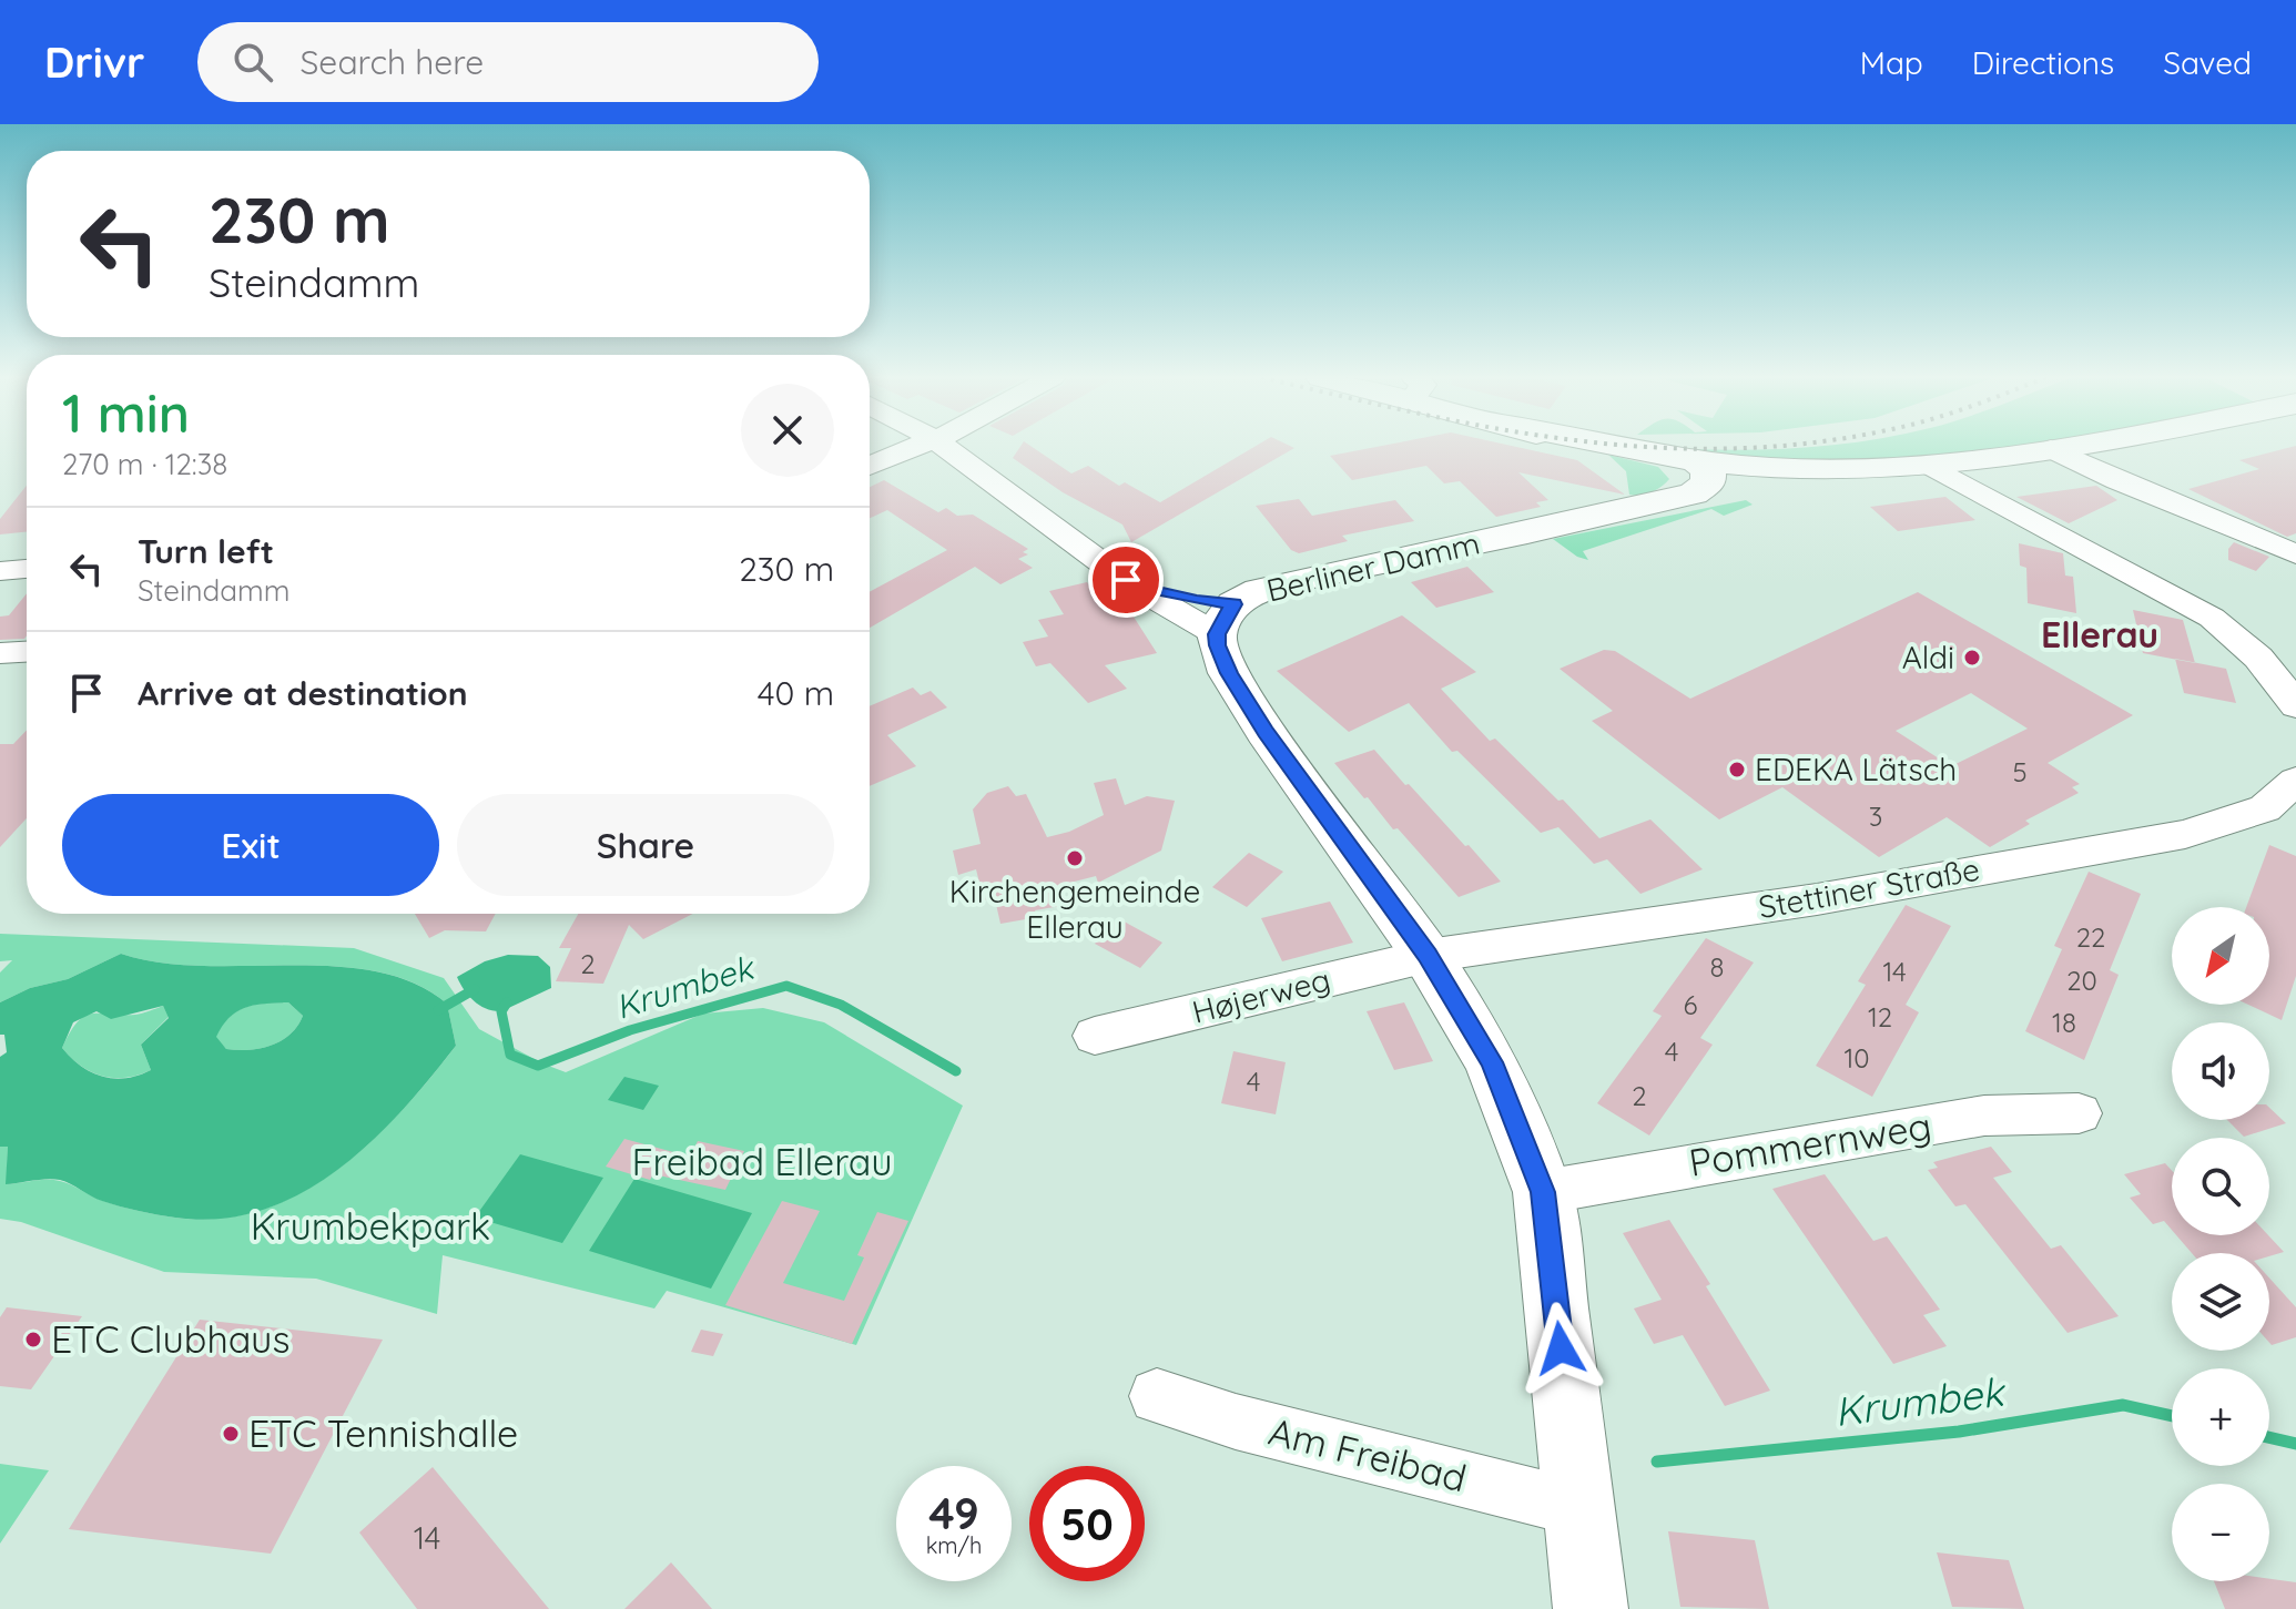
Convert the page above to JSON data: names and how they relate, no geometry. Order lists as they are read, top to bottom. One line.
{"streets":{"main road":["Berliner Damm"],"street":["Stettiner Straße","Højerweg","Pommernweg","Am Freibad"]},"crossings":[["Stettiner Straße","Højerweg"]],"districts":["Ellerau"],"water":["Krumbek"],"parks":["Freibad Ellerau","Krumbekpark"],"places":["Aldi","EDEKA Lätsch","Kirchengemeinde Ellerau","ETC Clubhaus","ETC Tennishalle"],"house_numbers":["5","3","22","2","8","14","20","6","12","18","4","10","4","2","14"],"north":"bottom left","page":{"header":"Drivr","search":"Search here","nav":["Map","Directions","Saved"],"turn":["230 m","Steindamm"],"heading":["1 min","270 m · 12:38"],"list":[{"name":"Turn left","note":"Steindamm","value":"230 m"},{"name":"Arrive at destination","value":"40 m"}],"buttons":["Exit","Share"],"map_buttons":["+","−"],"speed":"49 km/h","limit":"50"}}
